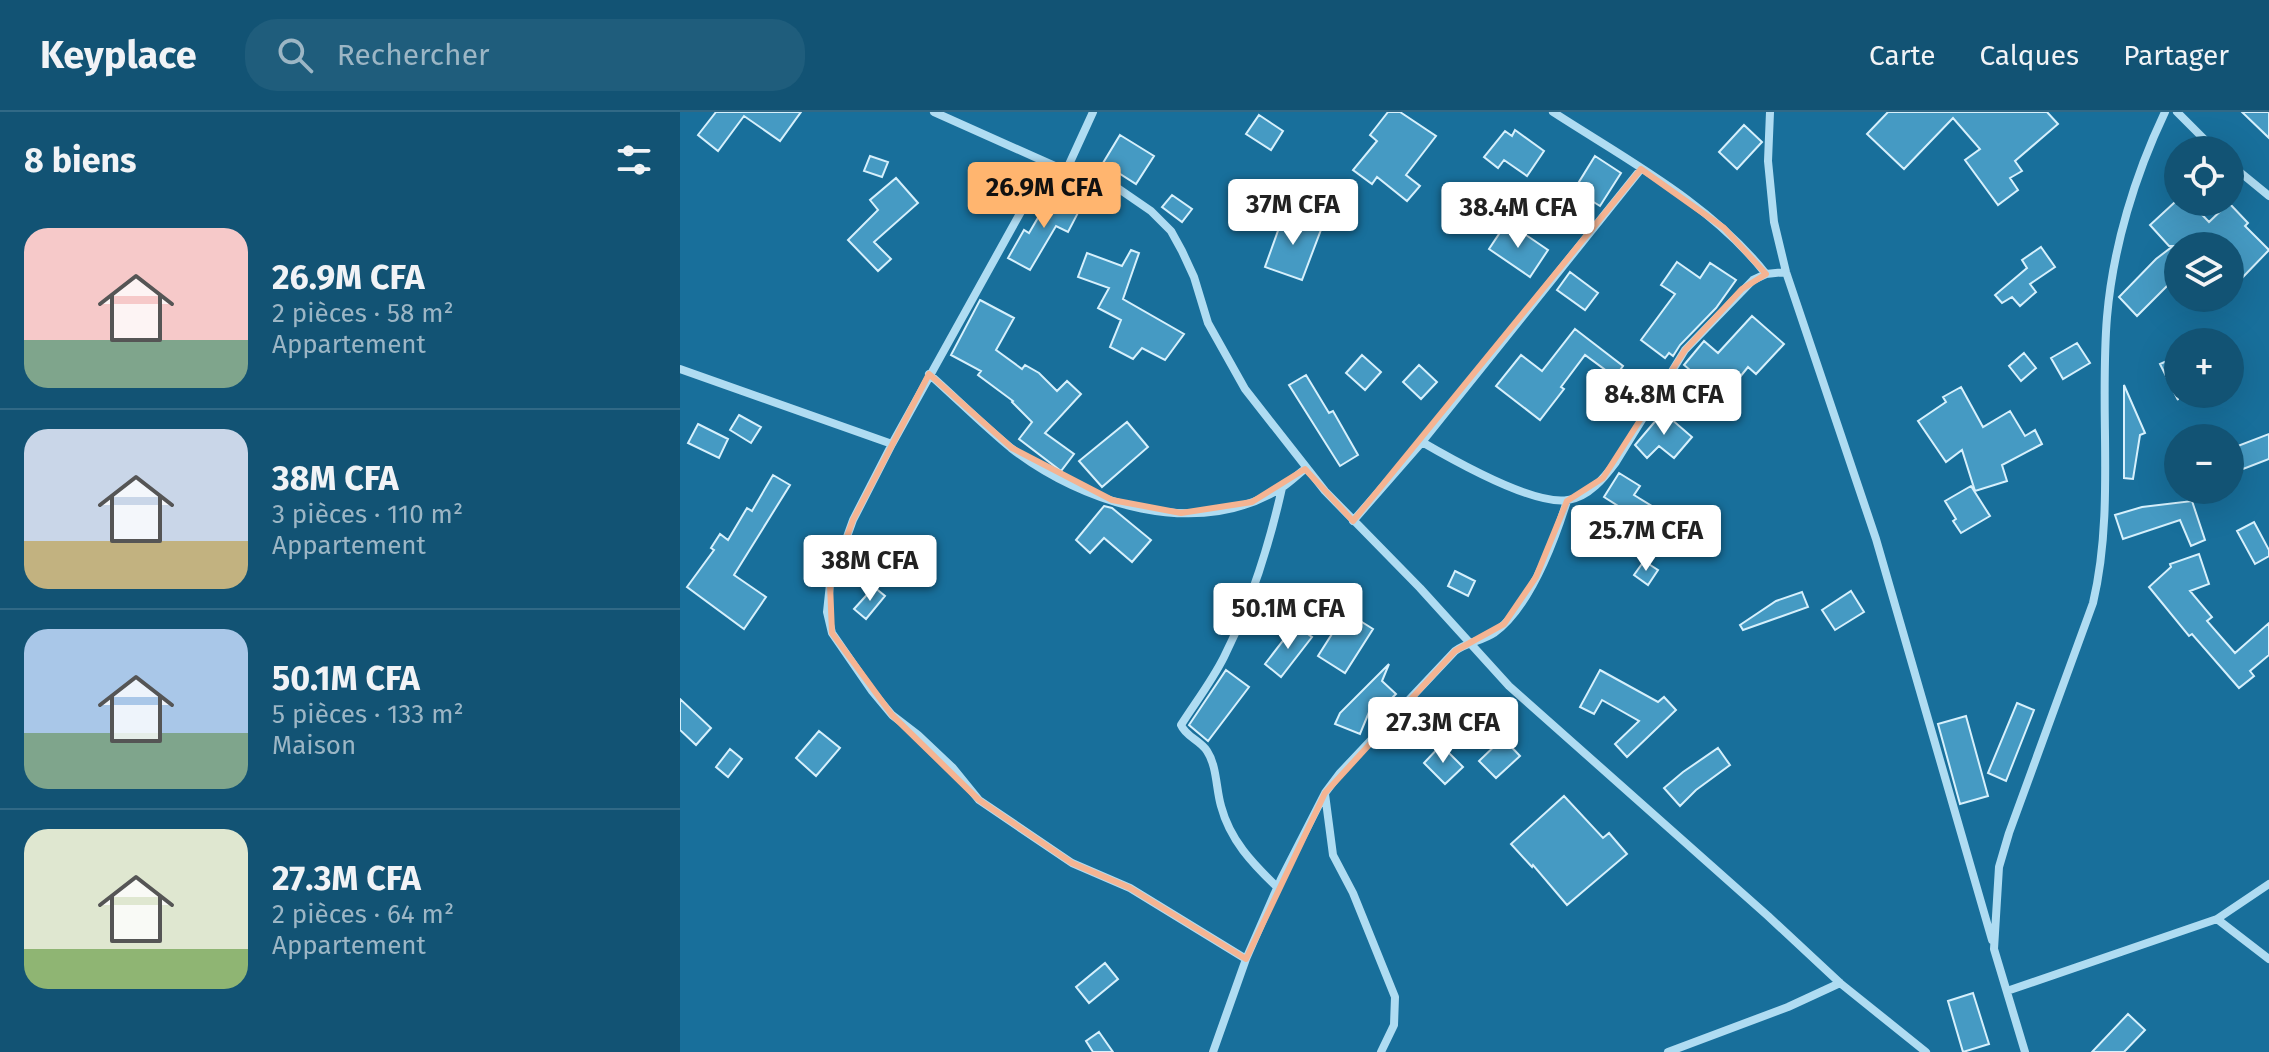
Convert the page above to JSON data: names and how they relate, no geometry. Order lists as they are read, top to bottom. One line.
{"page":{"header":"Keyplace","search":"Rechercher","nav":["Carte","Calques","Partager"],"heading":"8 biens","map_buttons":["+","−"],"price":["26.9M CFA","37M CFA","38.4M CFA","84.8M CFA","25.7M CFA","38M CFA","50.1M CFA","27.3M CFA"],"list":[{"name":"26.9M CFA","note":"2 pièces · 58 m² · Appartement"},{"name":"38M CFA","note":"3 pièces · 110 m² · Appartement"},{"name":"50.1M CFA","note":"5 pièces · 133 m² · Maison"},{"name":"27.3M CFA","note":"2 pièces · 64 m² · Appartement"}]}}
